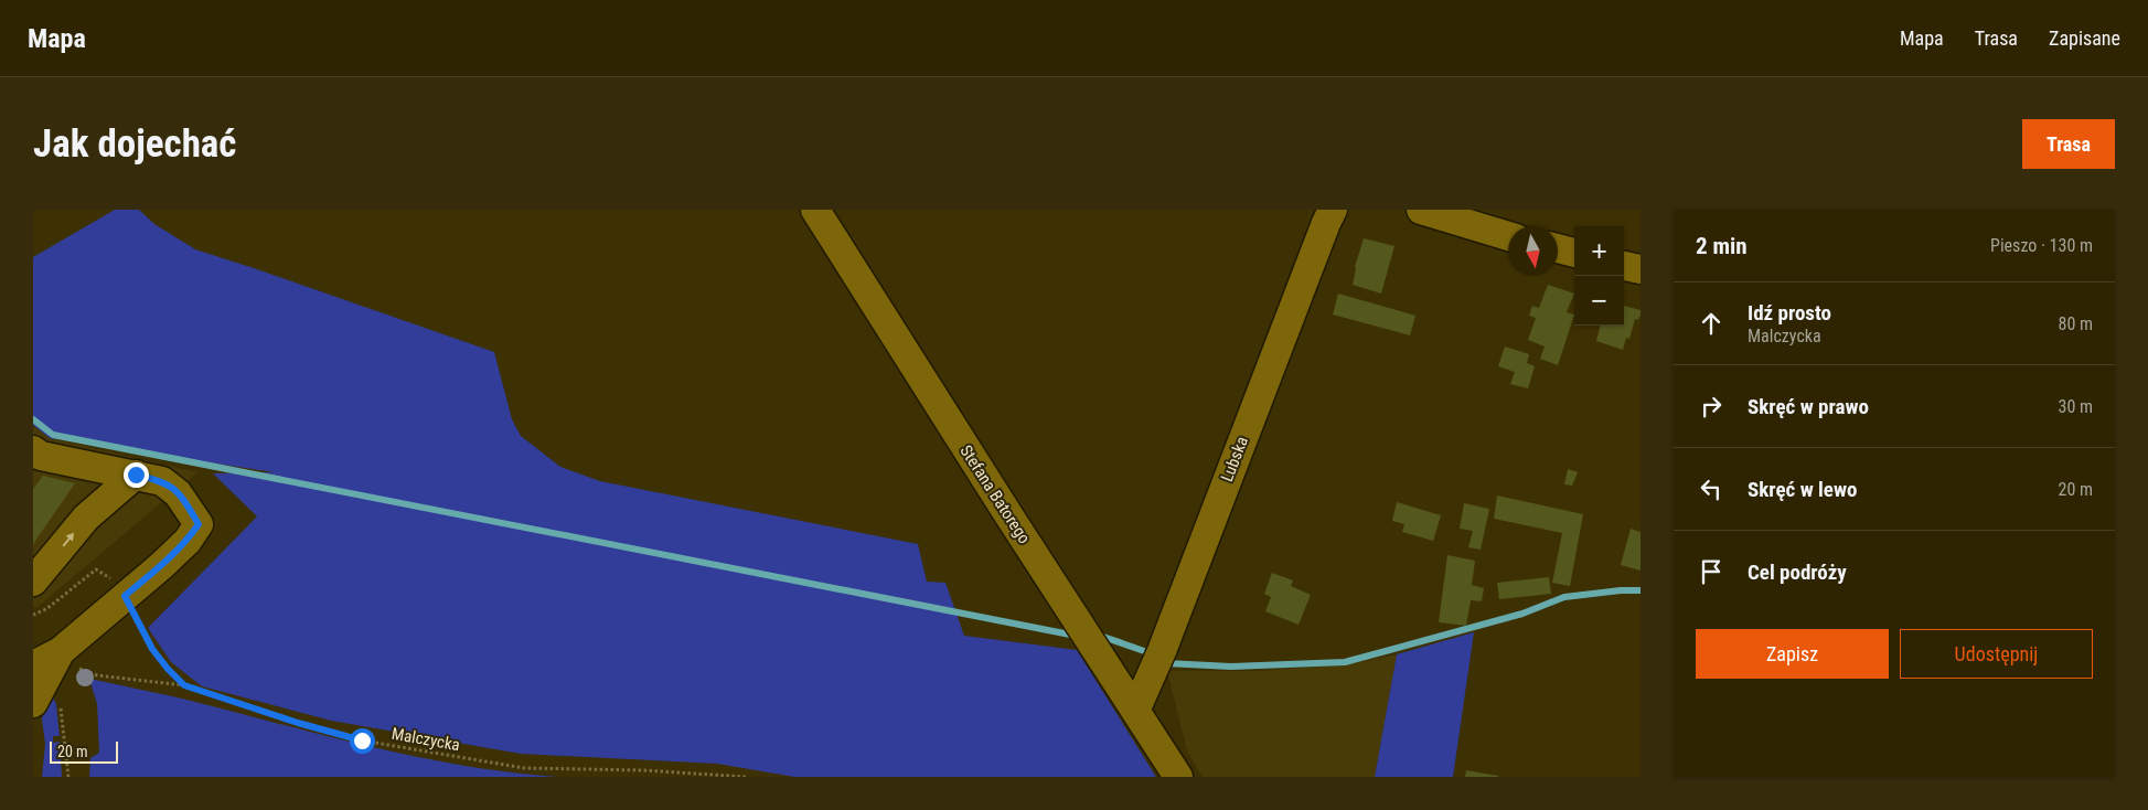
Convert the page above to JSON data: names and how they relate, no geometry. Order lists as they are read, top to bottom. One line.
{"streets":{"street":["Lubska","Stefana Batorego"],"path":["Malczycka"]},"crossings":[["Lubska","Stefana Batorego"]],"scale_bar":"20 m","north":"bottom","page":{"header":"Mapa","nav":["Mapa","Trasa","Zapisane"],"buttons":["Trasa",["Zapisz","Udostępnij"]],"title":"Jak dojechać","heading":["2 min","Pieszo · 130 m"],"map_buttons":["+","−"],"list":[["Idź prosto","Malczycka","80 m"],["Skręć w prawo","30 m"],["Skręć w lewo","20 m"],"Cel podróży"],"scale":"20 m"}}
